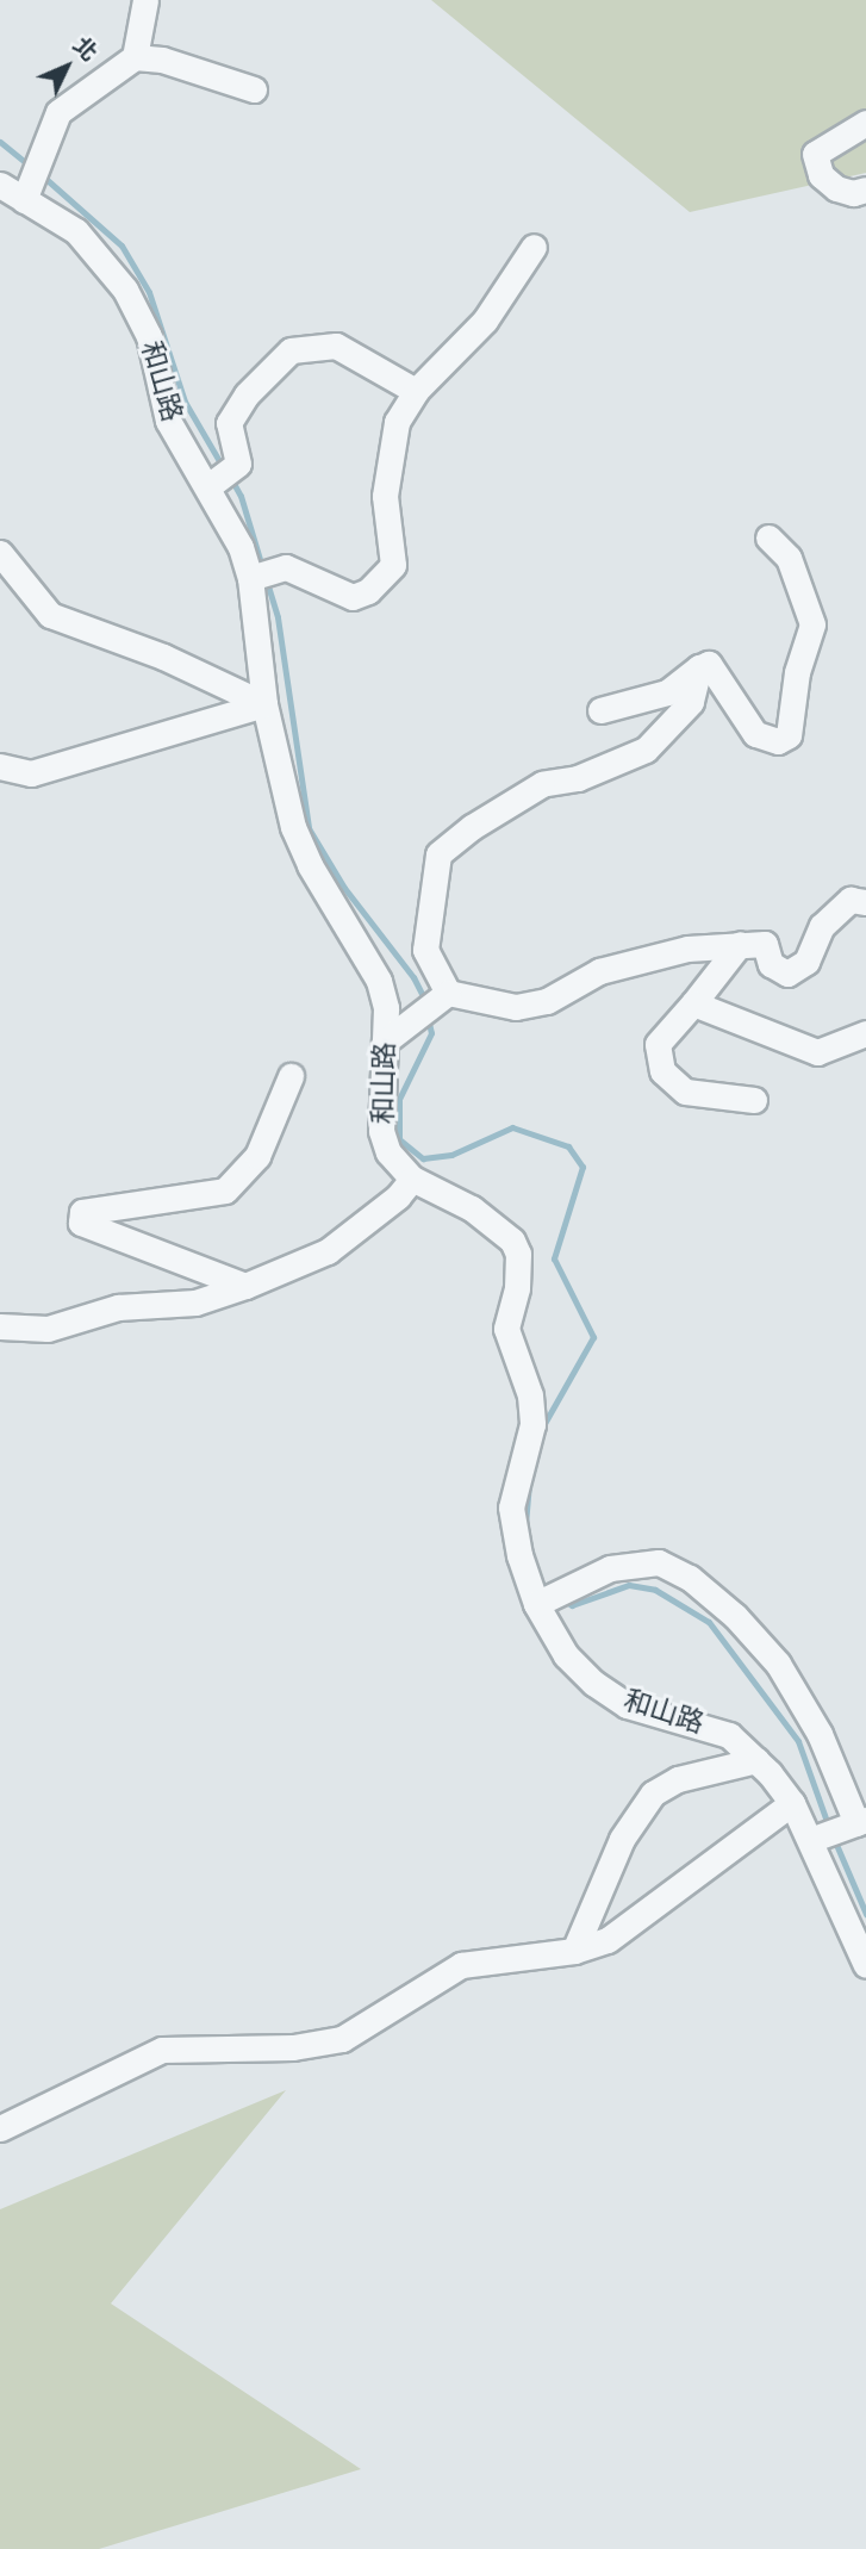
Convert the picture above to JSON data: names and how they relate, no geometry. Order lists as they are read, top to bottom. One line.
{"streets":{"street":["和山路"]},"north":"top right"}
